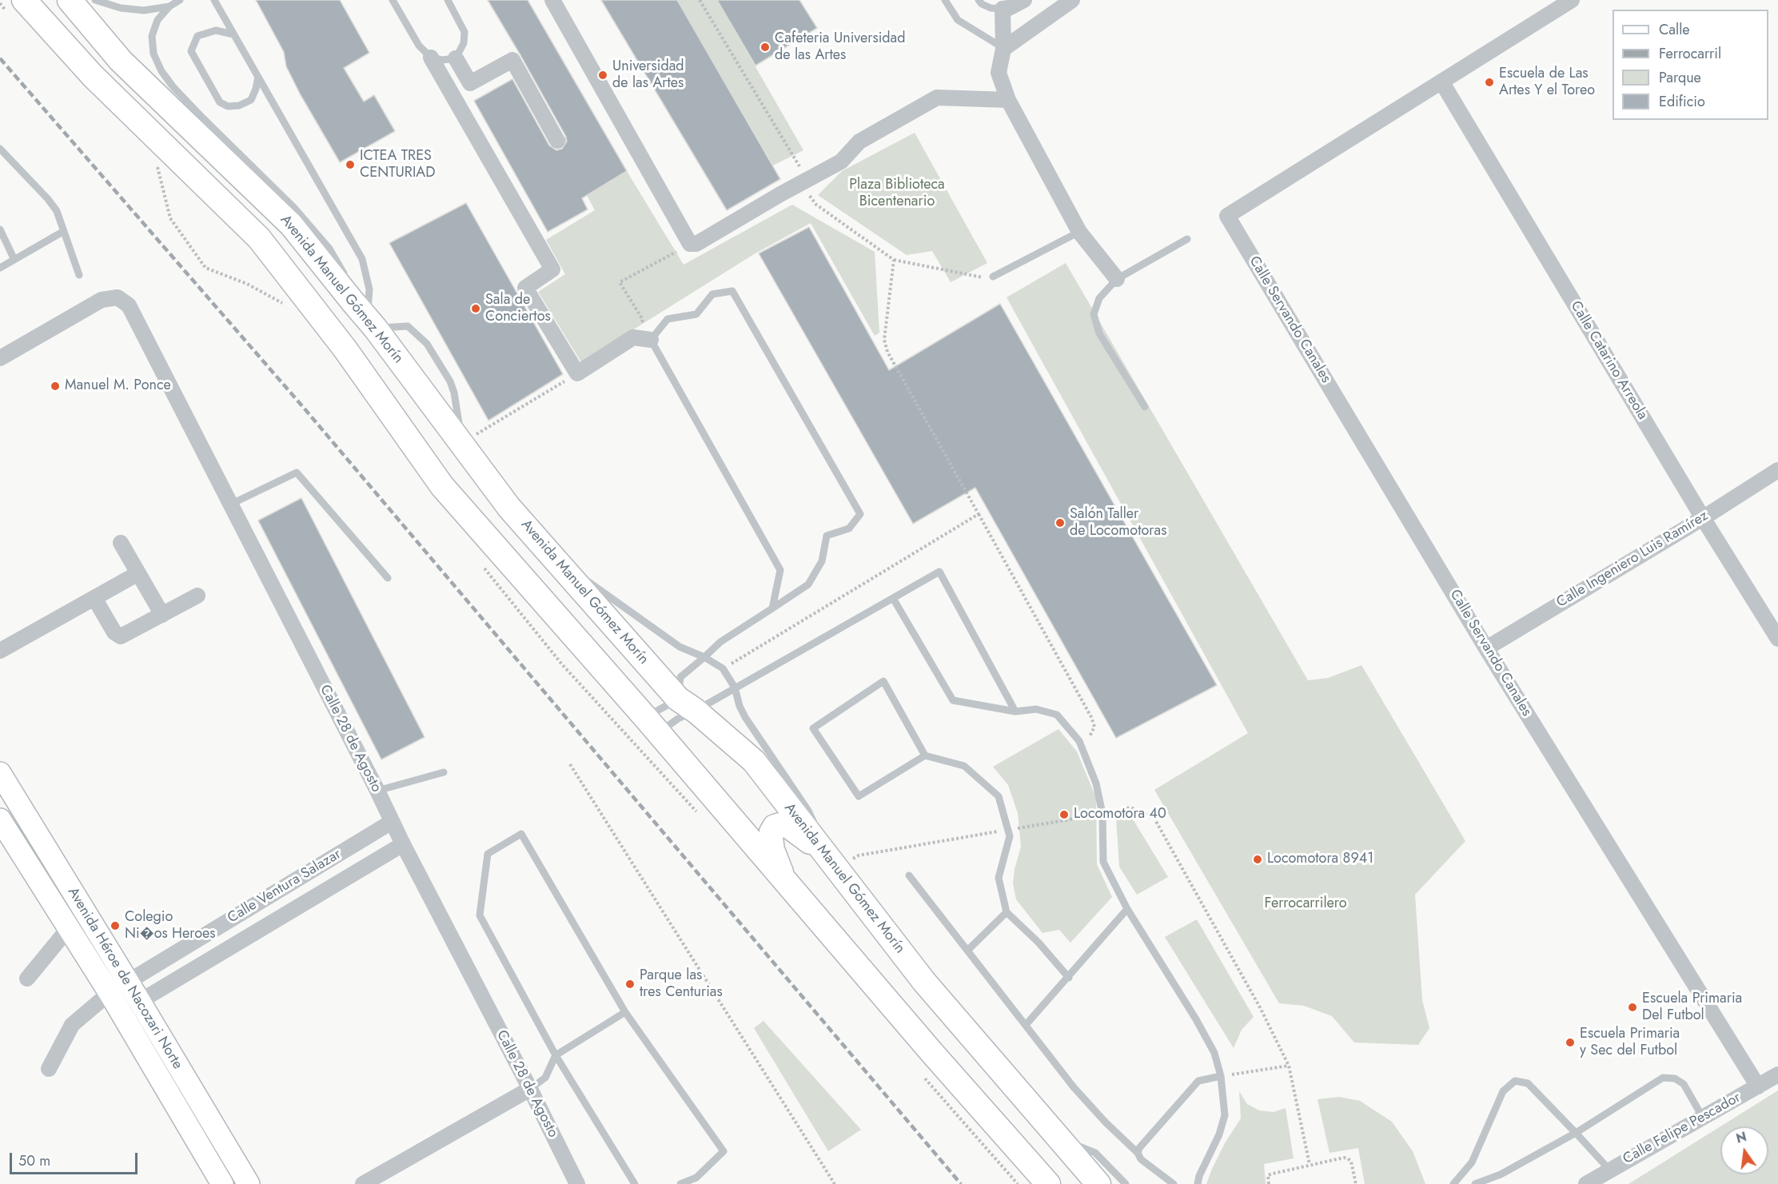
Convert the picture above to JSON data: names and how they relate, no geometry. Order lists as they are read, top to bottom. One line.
{"streets":{"main road":["Avenida Manuel Gómez Morín","Avenida Héroe de Nacozari Norte"],"street":["Calle Servando Canales","Calle Catarino Arreola","Calle Ingeniero Luis Ramírez","Calle 28 de Agosto","Calle Ventura Salazar","Calle Felipe Pescador"]},"crossings":[["Calle Servando Canales","Calle Catarino Arreola"],["Calle Servando Canales","Calle Ingeniero Luis Ramírez"],["Calle Servando Canales","Calle Felipe Pescador"],["Calle Catarino Arreola","Calle Ingeniero Luis Ramírez"],["Calle 28 de Agosto","Calle Ventura Salazar"],["Calle Ventura Salazar","Avenida Héroe de Nacozari Norte"]],"parks":["Plaza Biblioteca Bicentenario","Ferrocarrilero"],"places":["Cafeteria Universidad de las Artes","Universidad de las Artes","Escuela de Las Artes Y el Toreo","ICTEA TRES CENTURIAD","Sala de Conciertos","Manuel M. Ponce","Salón Taller de Locomotoras","Locomotora 40","Locomotora 8941","Colegio Ni�os Heroes","Parque las tres Centurias","Escuela Primaria Del Futbol","Escuela Primaria y Sec del Futbol"],"legend":["Calle","Ferrocarril","Parque","Edificio"],"scale_bar":"50 m","north":"top"}
